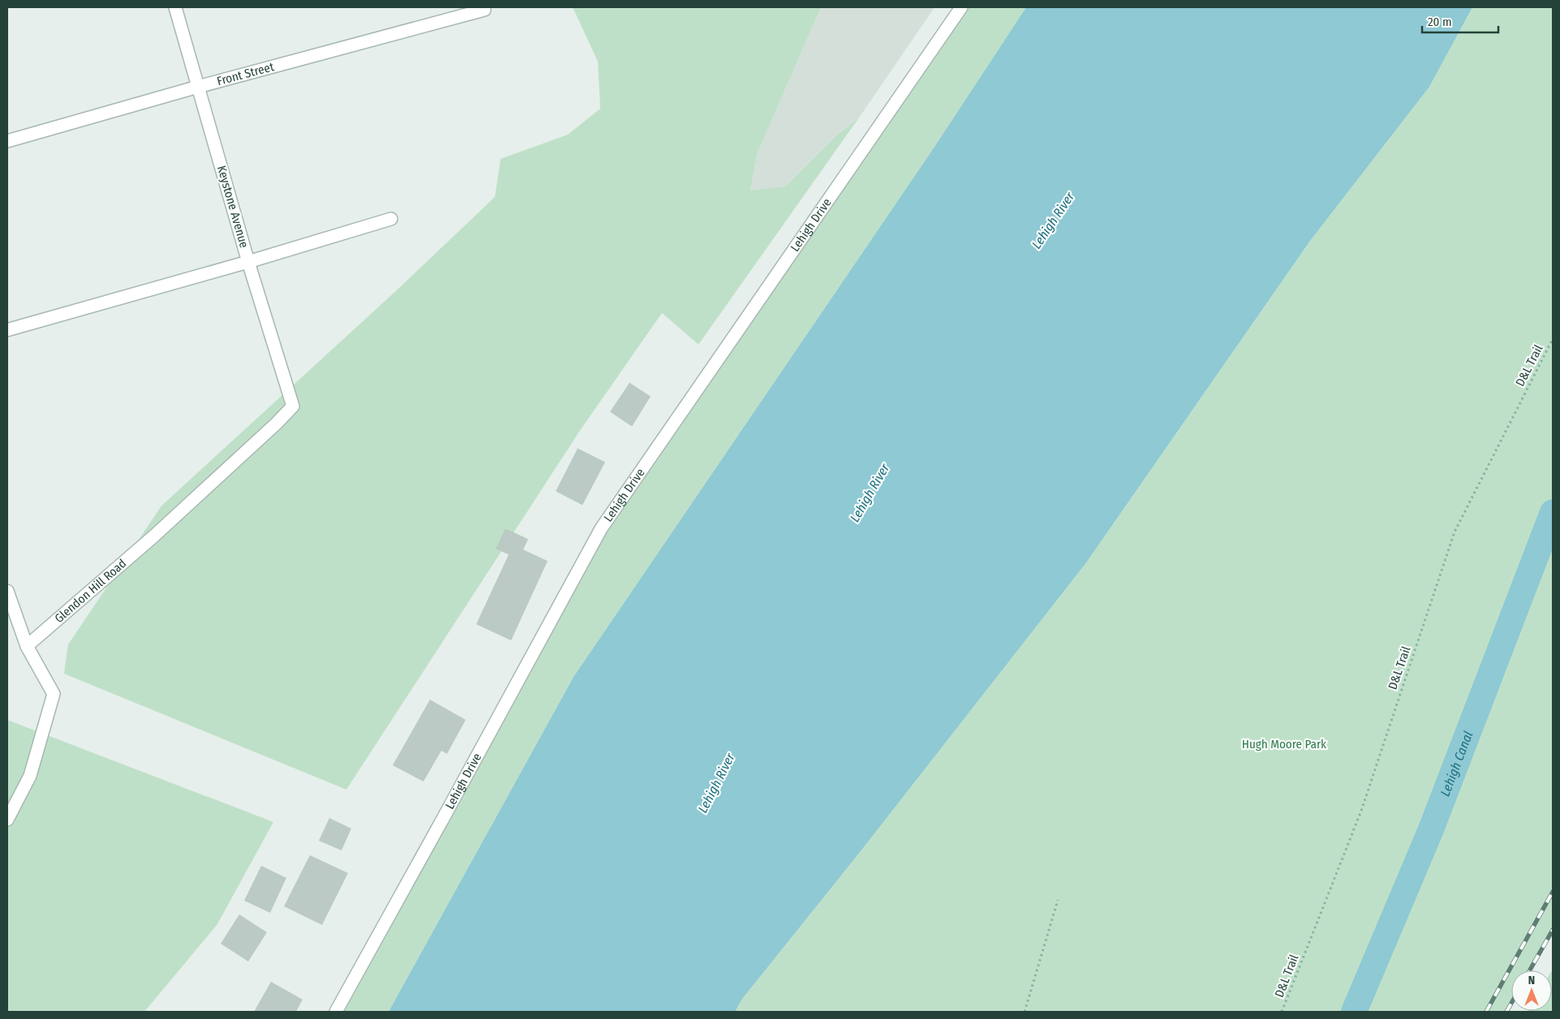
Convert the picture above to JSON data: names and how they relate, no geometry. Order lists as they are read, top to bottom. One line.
{"streets":{"street":["Front Street","Keystone Avenue","Lehigh Drive","Glendon Hill Road"],"path":["D&L Trail"]},"crossings":[["Front Street","Keystone Avenue"],["Keystone Avenue","Glendon Hill Road"]],"water":["Lehigh River","Lehigh Canal"],"parks":["Hugh Moore Park"],"scale_bar":"20 m","north":"top"}
